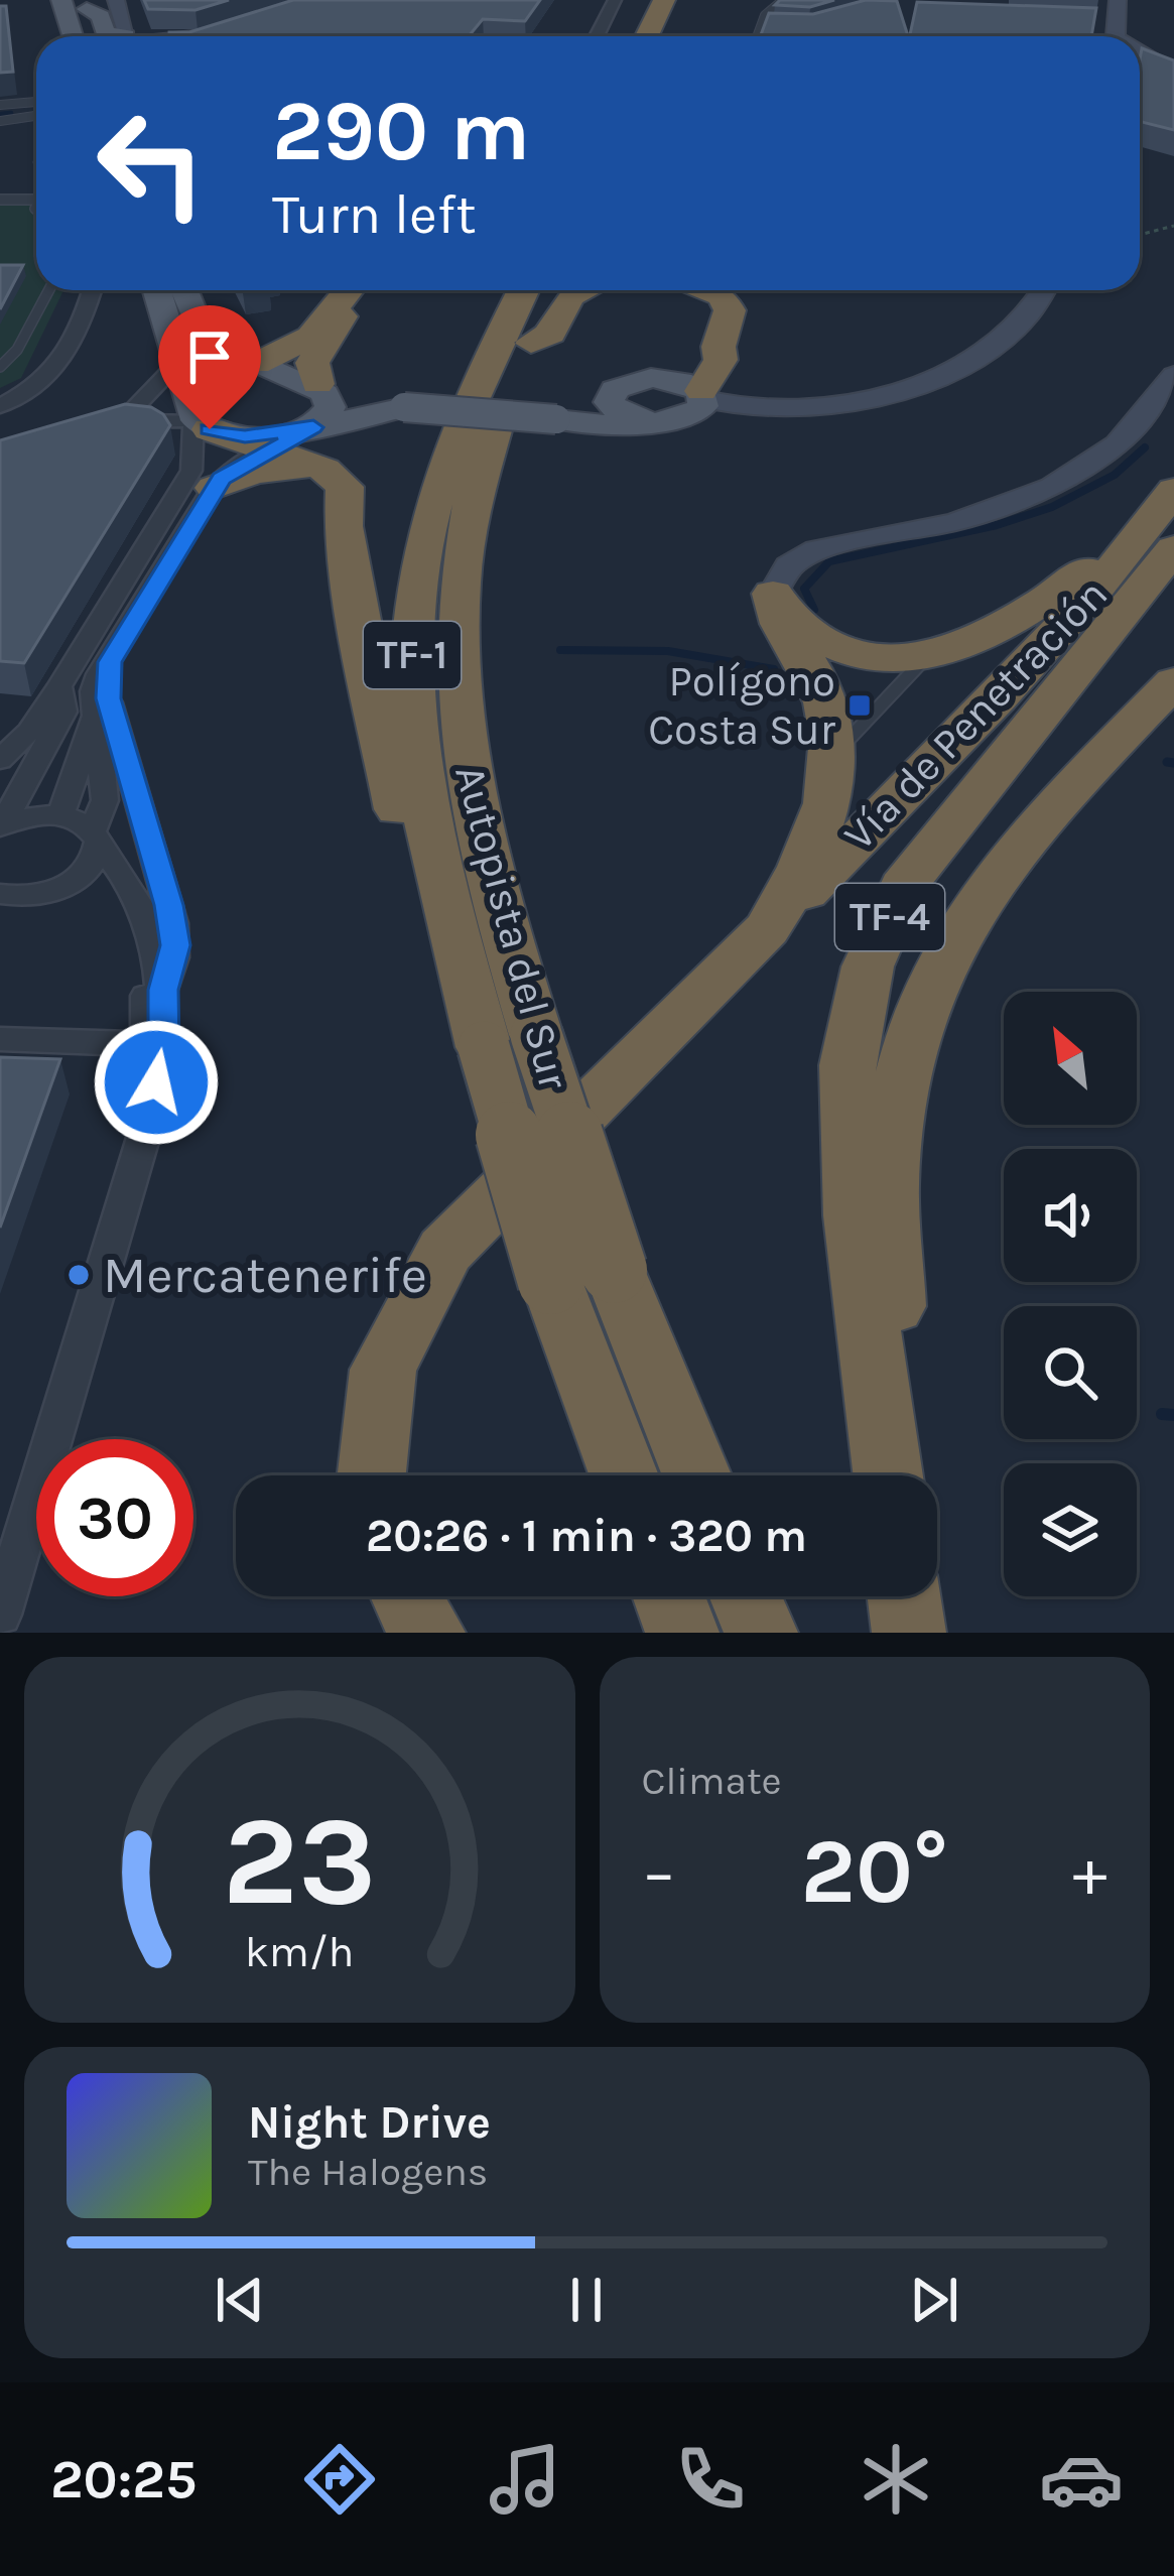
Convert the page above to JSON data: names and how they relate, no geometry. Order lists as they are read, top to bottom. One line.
{"streets":{"highway":["TF-1","Vía de Penetración","TF-4","Autopista del Sur"]},"crossings":[["Vía de Penetración","TF-4"]],"places":{"transit":["Polígono Costa Sur"],"other":["Mercatenerife"]},"north":"top left","page":{"turn":["290 m","Turn left"],"limit":"30","trip":"20:26 · 1 min · 320 m","tile":"Climate","heat":["−","20°","+"],"song":["Night Drive","The Halogens"],"tabs":"20:25","gauge":["23","km/h"]}}
